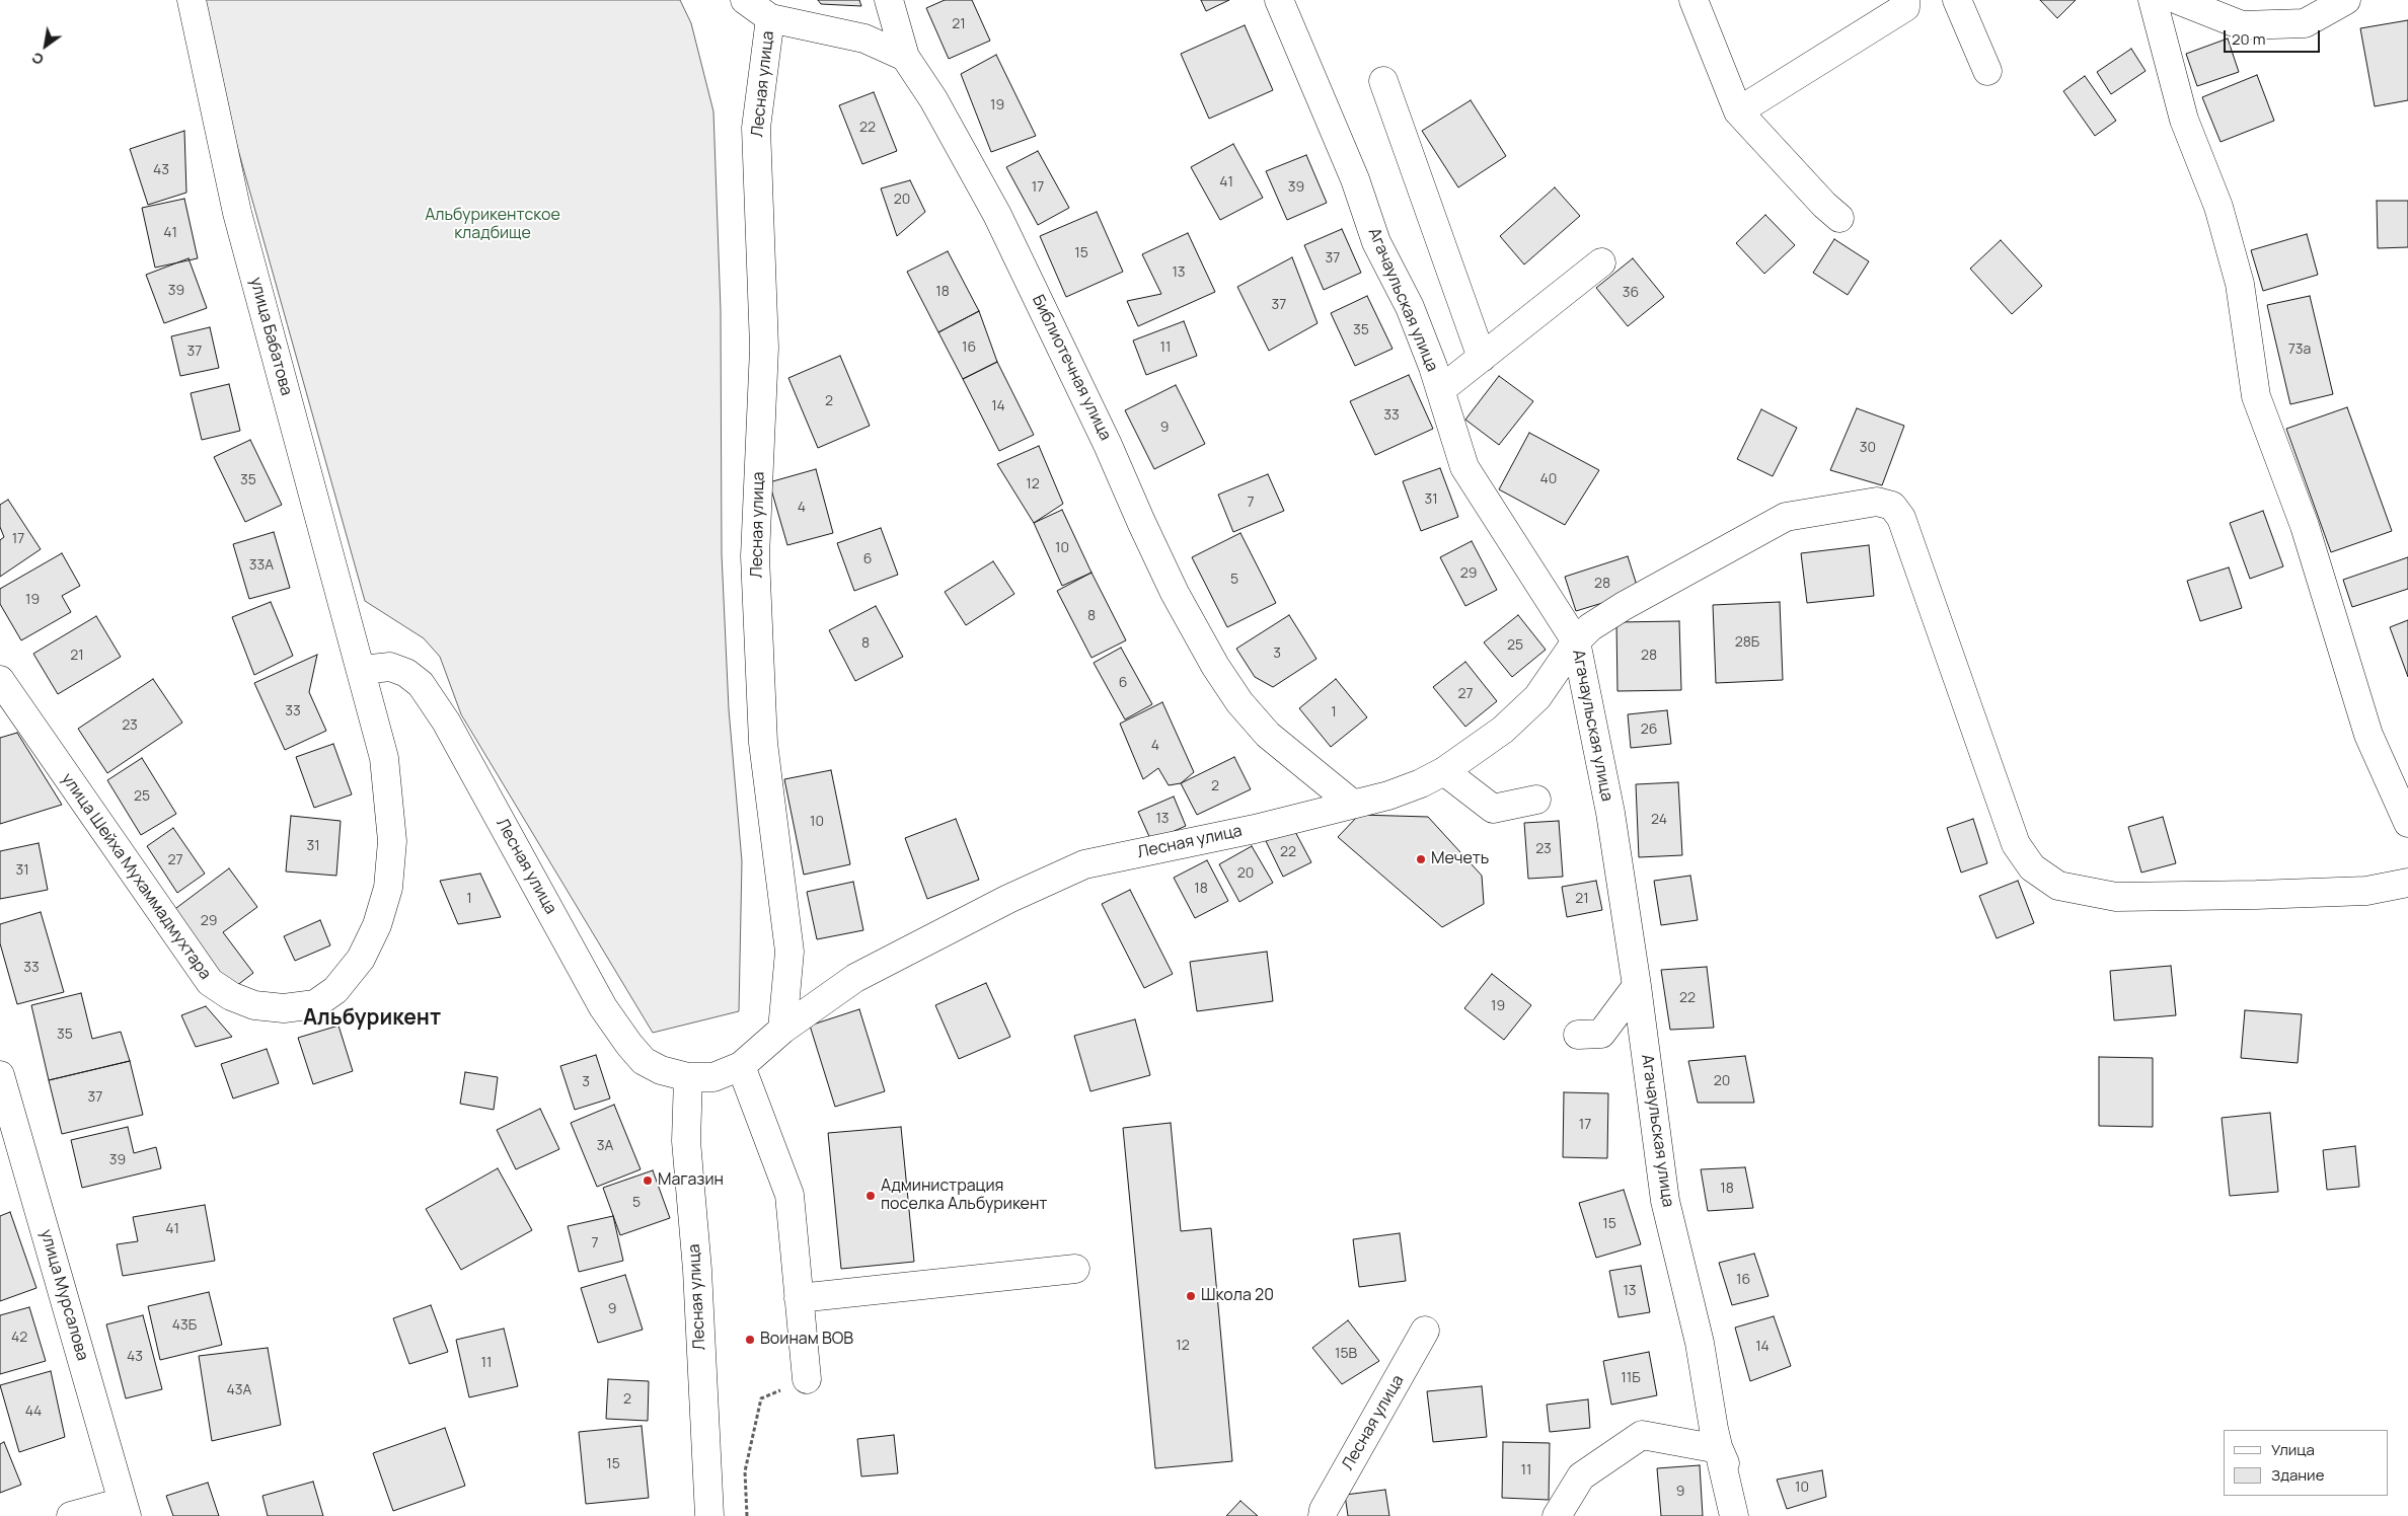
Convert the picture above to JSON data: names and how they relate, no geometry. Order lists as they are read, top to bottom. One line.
{"streets":{"street":["Лесная улица","Агачаульская улица","улица Бабатова","Библиотечная улица","улица Шейха Мухаммадмухтара","улица Мурсалова"]},"crossings":[["Лесная улица","Агачаульская улица"],["Лесная улица","улица Бабатова"],["Лесная улица","Библиотечная улица"],["Лесная улица","улица Шейха Мухаммадмухтара"],["улица Бабатова","улица Шейха Мухаммадмухтара"]],"districts":["Альбурикент"],"parks":["Альбурикентское кладбище"],"places":["Мечеть","Магазин","Администрация поселка Альбурикент","Школа 20","Воинам ВОВ"],"house_numbers":["21","19","22","43","41","17","39","20","41","15","37","13","39","18","36","37","35","16","11","73а","37","2","14","33","9","30","40","35","12","31","7","4","17","10","6","33А","29","5","28","19","8","28Б","8","25","3","21","28","6","27","33","1","23","26","4","2","25","13","24","10","31","23","22","27","31","20","18","1","21","29","33","22","19","35","20","3","37","17","3А","39","18","5","15","41","7","16","13","9","43Б","42","12","14","15В","43","11","11Б","43А","2","44","15","11","10","9"],"legend":["Улица","Здание"],"scale_bar":"20 m","north":"bottom left"}
